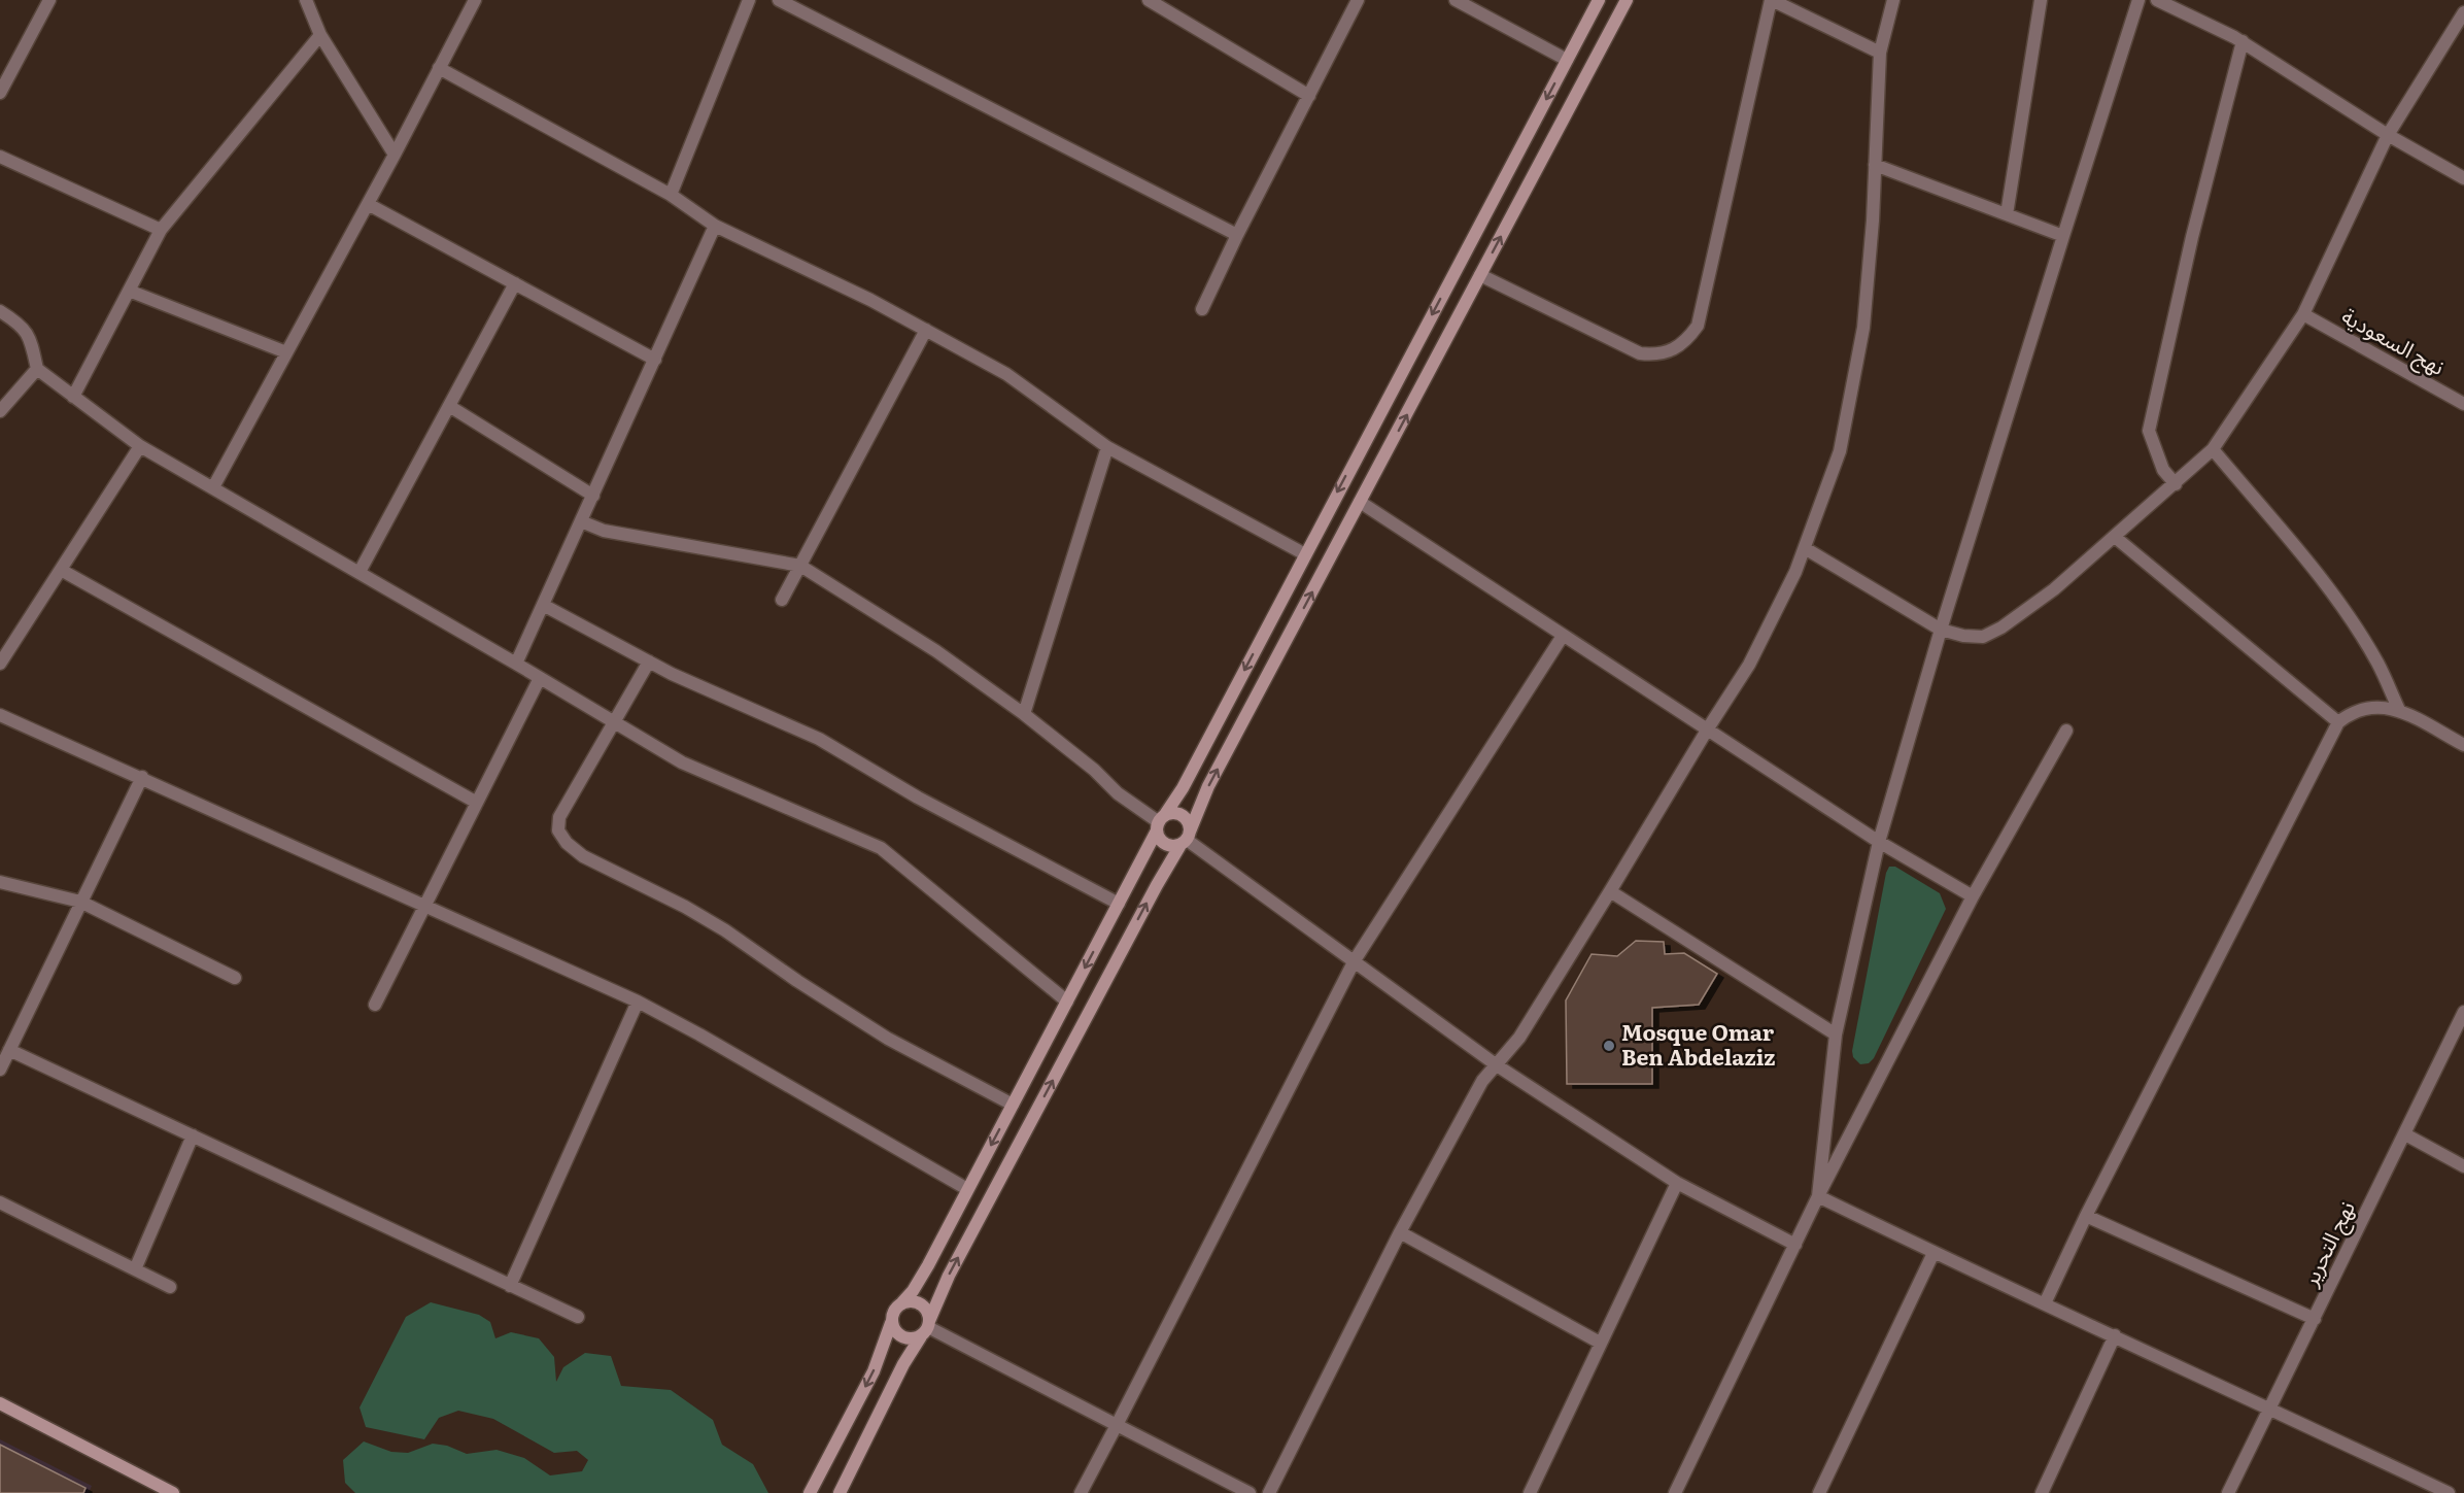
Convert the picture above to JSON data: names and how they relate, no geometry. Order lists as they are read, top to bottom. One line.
{"streets":{"street":["نهج السعودية","نهج التحرير"]},"places":["Mosque Omar Ben Abdelaziz"]}
